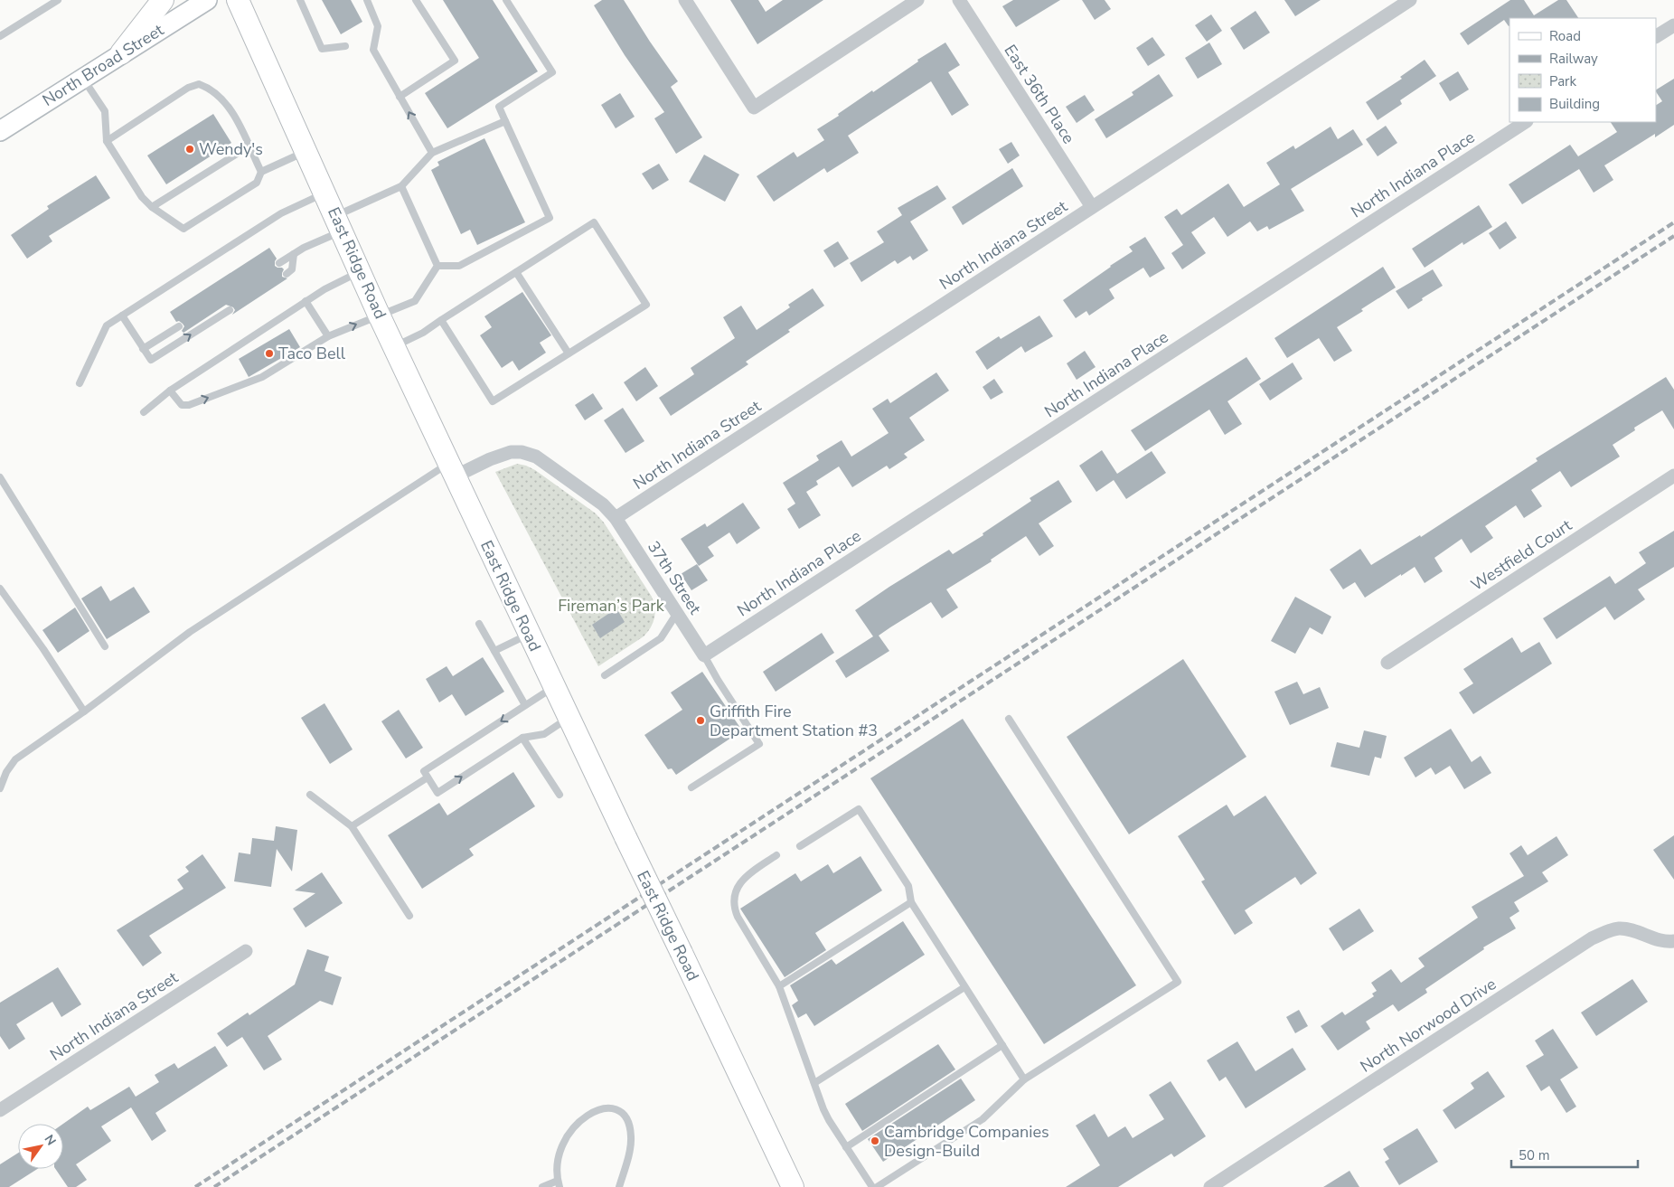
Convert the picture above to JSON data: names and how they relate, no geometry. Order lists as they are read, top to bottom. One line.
{"streets":{"main road":["East Ridge Road"],"street":["North Broad Street","East 36th Place","North Indiana Place","North Indiana Street","Westfield Court","37th Street","North Norwood Drive"]},"crossings":[["East 36th Place","North Indiana Street"],["North Indiana Place","37th Street"],["North Indiana Street","37th Street"],["East Ridge Road","37th Street"]],"parks":["Fireman’s Park"],"places":["Wendy's","Taco Bell","Griffith Fire Department Station #3","Cambridge Companies Design-Build"],"legend":["Road","Railway","Park","Building"],"scale_bar":"50 m","north":"top right"}
